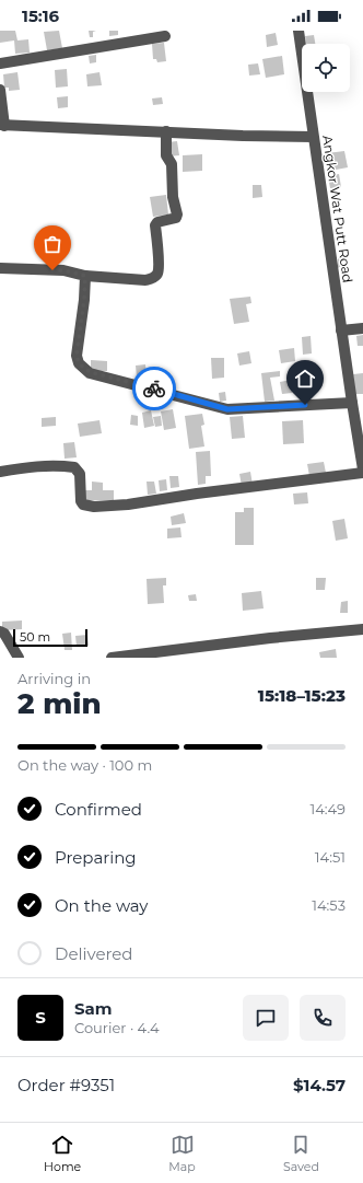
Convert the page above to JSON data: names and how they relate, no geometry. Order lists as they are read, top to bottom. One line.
{"streets":{"street":["Angkor Wat Putt Road"]},"scale_bar":"50 m","page":{"status":"15:16","scale":"50 m","heading":["2 min","Arriving in","15:18–15:23"],"panel":["Sam","Courier · 4.4","Order #9351","$14.57"],"bar":"On the way · 100 m","list":[["Confirmed","14:49"],["Preparing","14:51"],["On the way","14:53"],"Delivered"],"round":"S","tabs":["Home","Map","Saved"]}}
